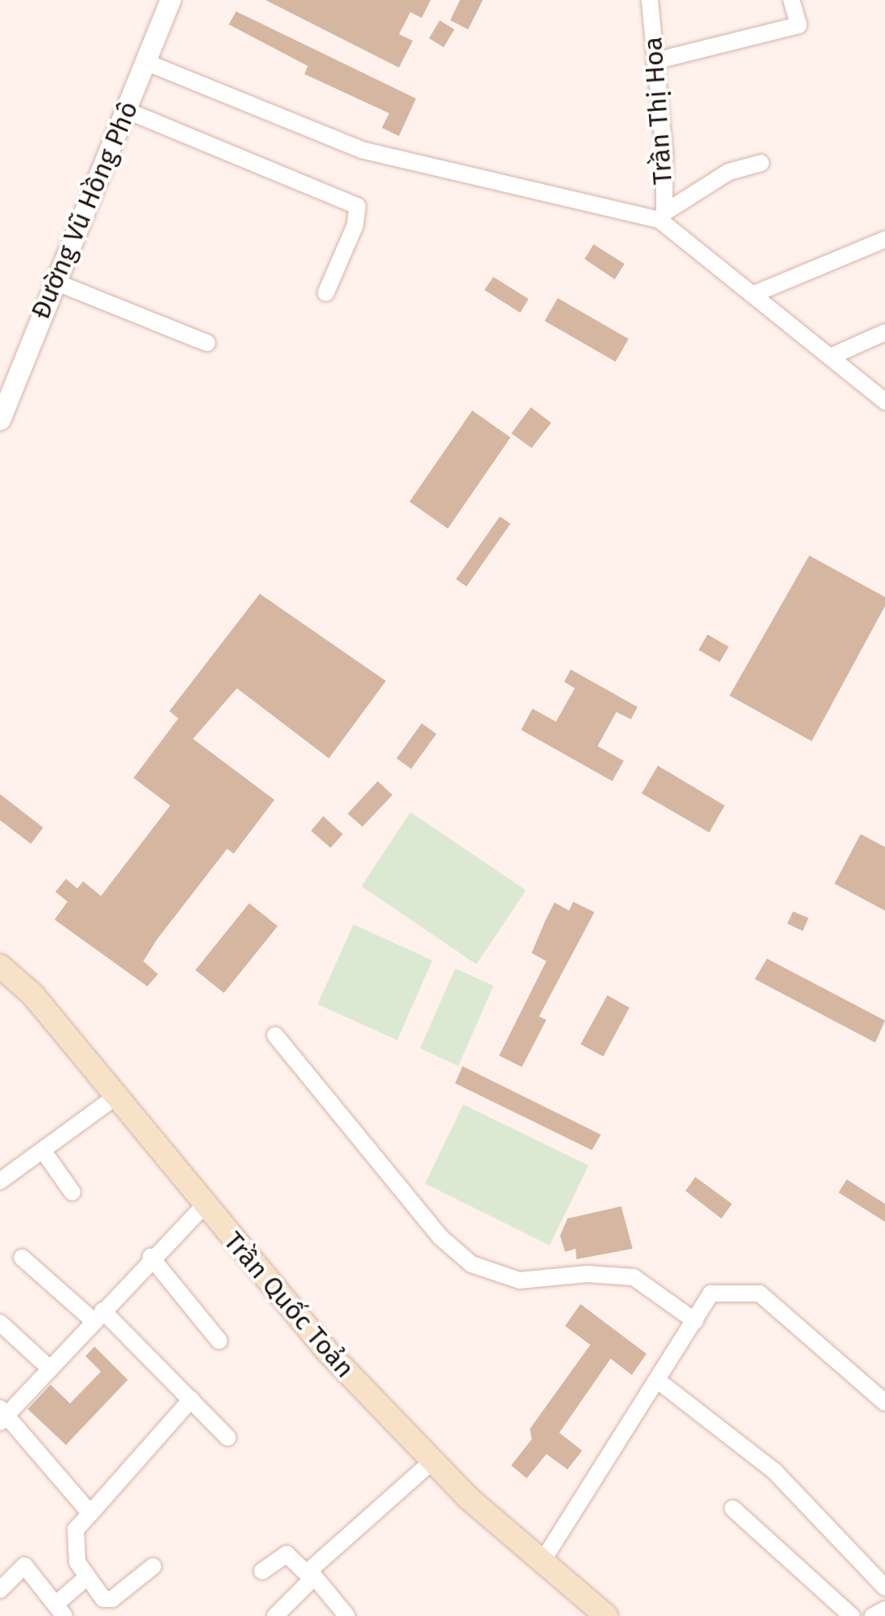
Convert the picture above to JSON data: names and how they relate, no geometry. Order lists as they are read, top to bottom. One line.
{"streets":{"main road":["Trần Quốc Toản"],"street":["Trần Thị Hoa","Đường Vũ Hồng Phô"]}}
